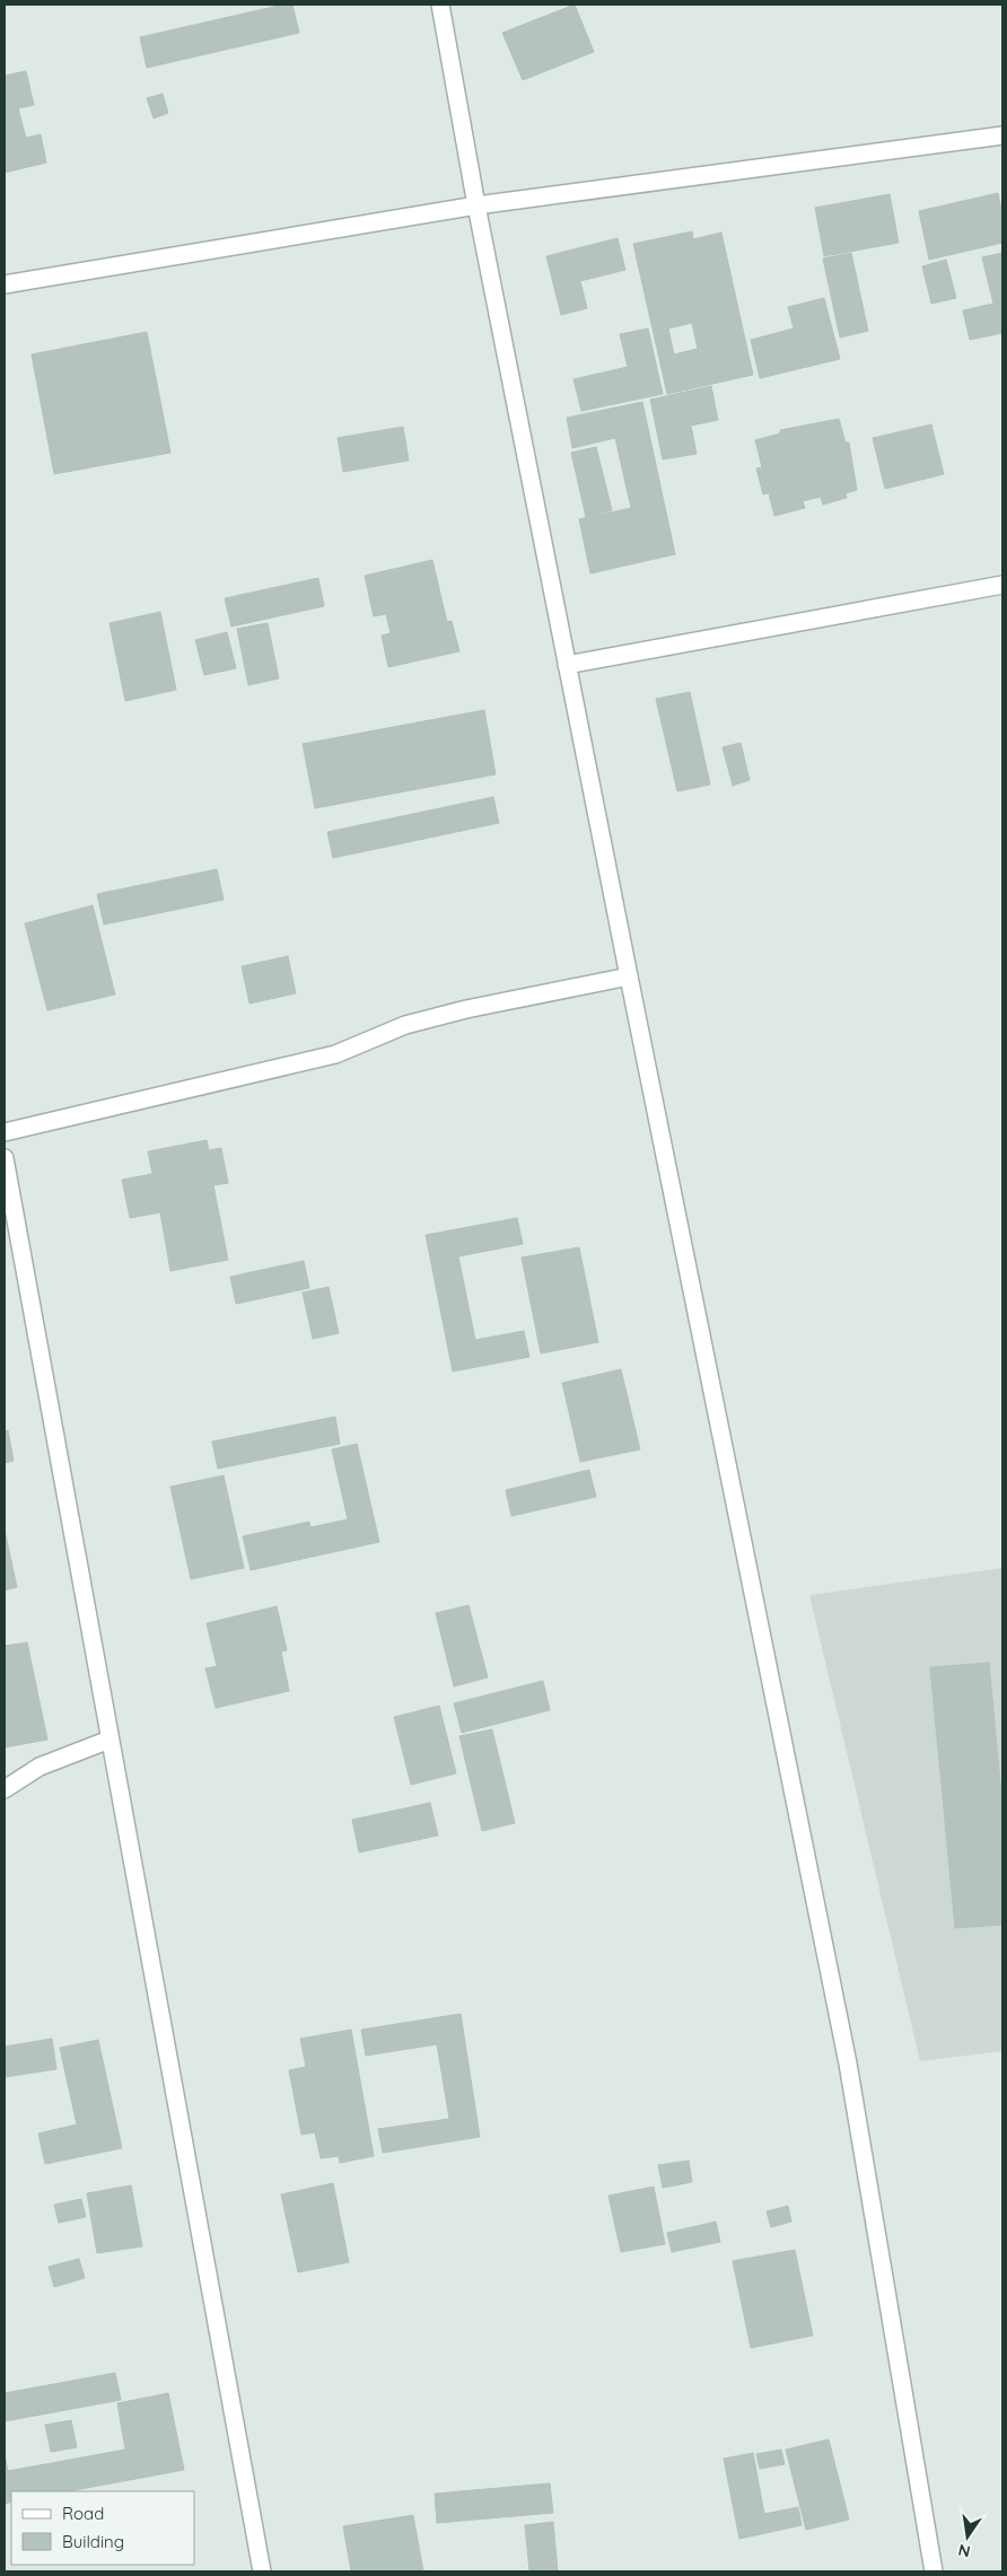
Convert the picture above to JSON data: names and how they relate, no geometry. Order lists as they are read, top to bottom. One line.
{"legend":["Road","Building"],"north":"bottom"}
